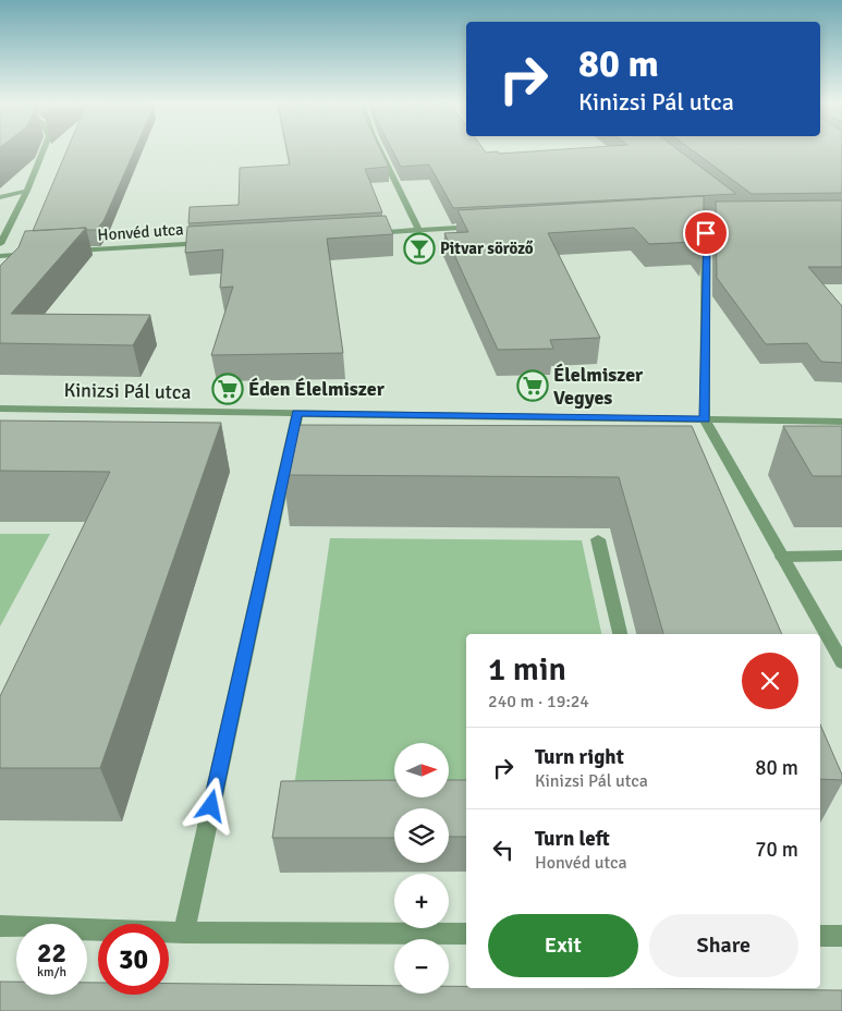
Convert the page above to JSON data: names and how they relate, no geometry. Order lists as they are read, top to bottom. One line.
{"streets":{"street":["Honvéd utca","Kinizsi Pál utca"]},"places":{"bar":["Pitvar söröző"],"supermarket":["Élelmiszer Vegyes","Éden Élelmiszer"]},"north":"right","page":{"turn":["80 m","Kinizsi Pál utca"],"heading":["1 min","240 m · 19:24"],"list":[{"name":"Turn right","note":"Kinizsi Pál utca","value":"80 m"},{"name":"Turn left","note":"Honvéd utca","value":"70 m"}],"map_buttons":["+","−"],"buttons":["Exit","Share"],"speed":"22 km/h","limit":"30"}}
